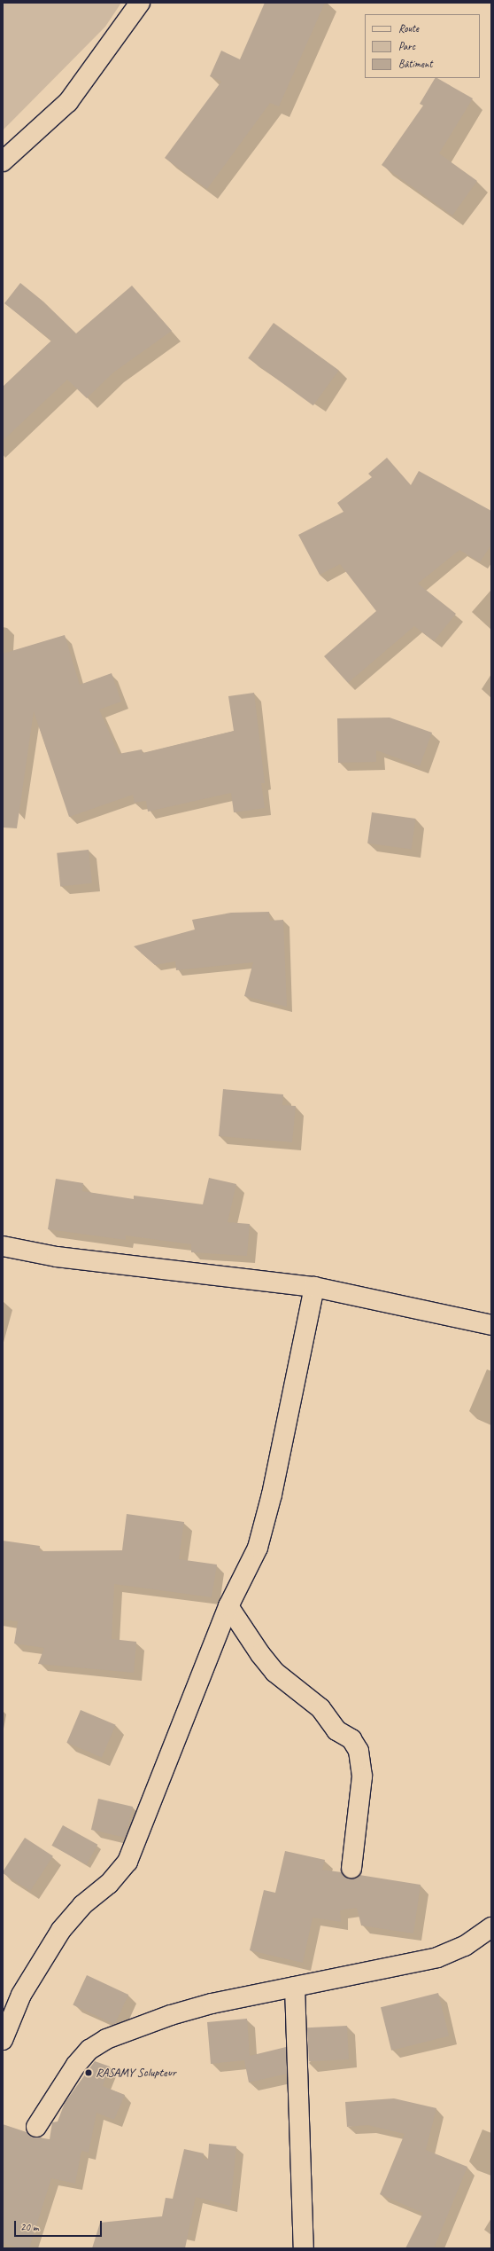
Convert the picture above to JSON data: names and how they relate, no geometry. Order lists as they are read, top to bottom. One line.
{"places":["RASAMY Sclupteur"],"legend":["Route","Parc","Bâtiment"],"scale_bar":"20 m"}
